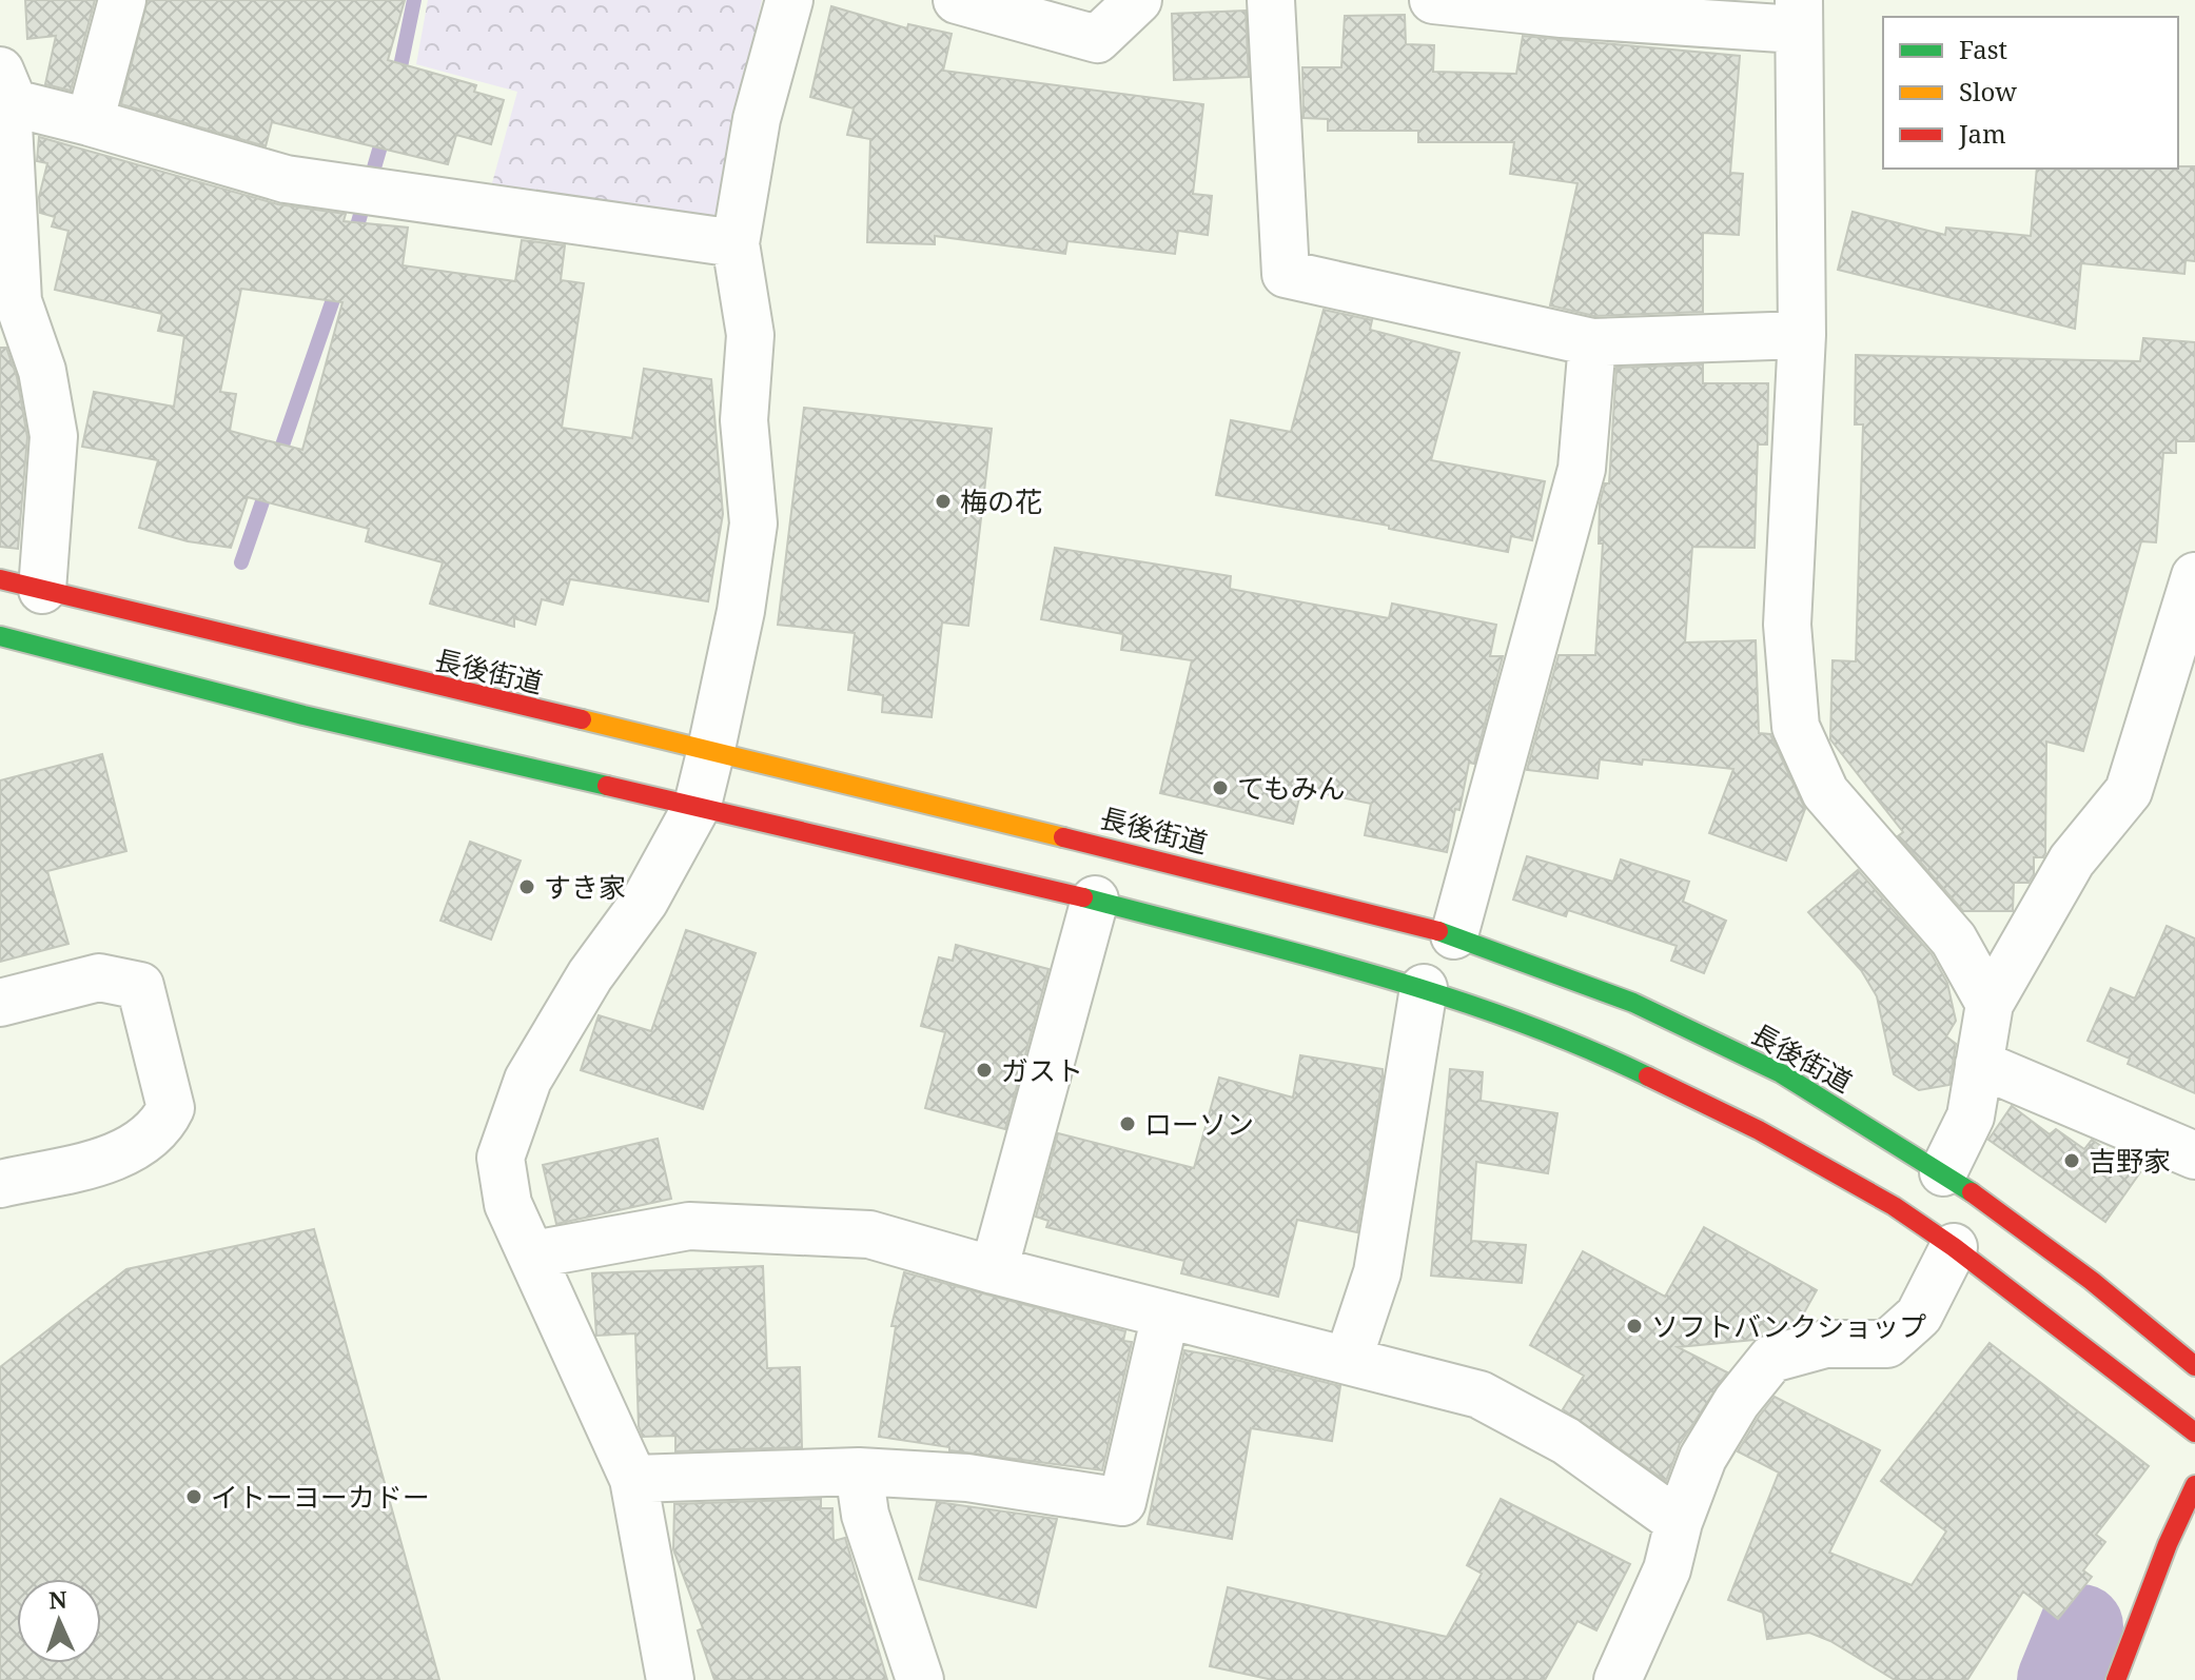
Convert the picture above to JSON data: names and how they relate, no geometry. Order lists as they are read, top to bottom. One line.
{"streets":{"main road":["長後街道"]},"places":["梅の花","てもみん","すき家","ガスト","ローソン","吉野家","ソフトバンクショップ","イトーヨーカドー"],"legend":["Fast","Slow","Jam"],"north":"top"}
